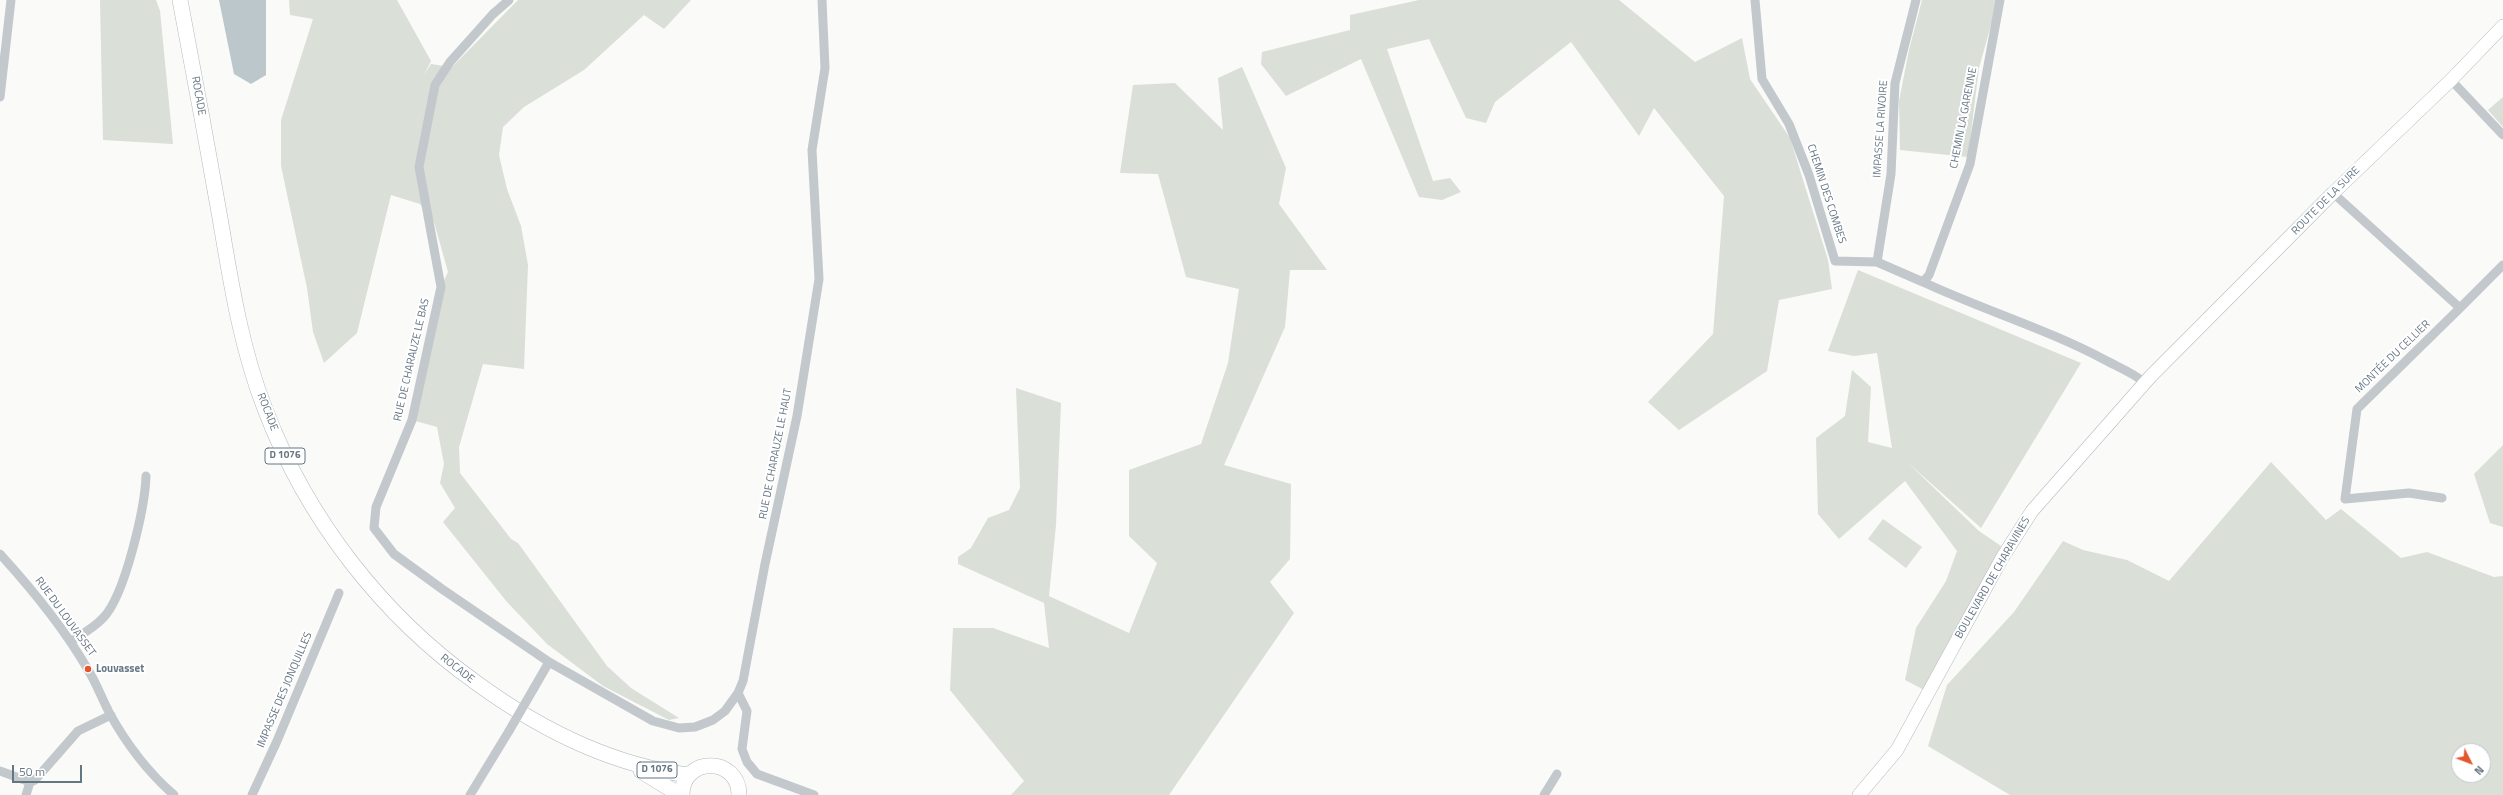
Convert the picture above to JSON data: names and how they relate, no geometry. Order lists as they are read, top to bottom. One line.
{"streets":{"main road":["ROCADE","ROUTE DE LA SURE","D 1076","BOULEVARD DE CHARAVINES"],"street":["CHEMIN LA GARENNE","IMPASSE LA RIVOIRE","CHEMIN DES COMBES","MONTÉE DU CELLIER","RUE DE CHARAUZE LE BAS","RUE DE CHARAUZE LE HAUT","RUE DU LOUVASSET","IMPASSE DES JONQUILLES"]},"crossings":[["IMPASSE LA RIVOIRE","CHEMIN DES COMBES"],["ROUTE DE LA SURE","BOULEVARD DE CHARAVINES"],["RUE DE CHARAUZE LE BAS","RUE DE CHARAUZE LE HAUT"]],"places":["Louvasset"],"scale_bar":"50 m","north":"bottom right"}
